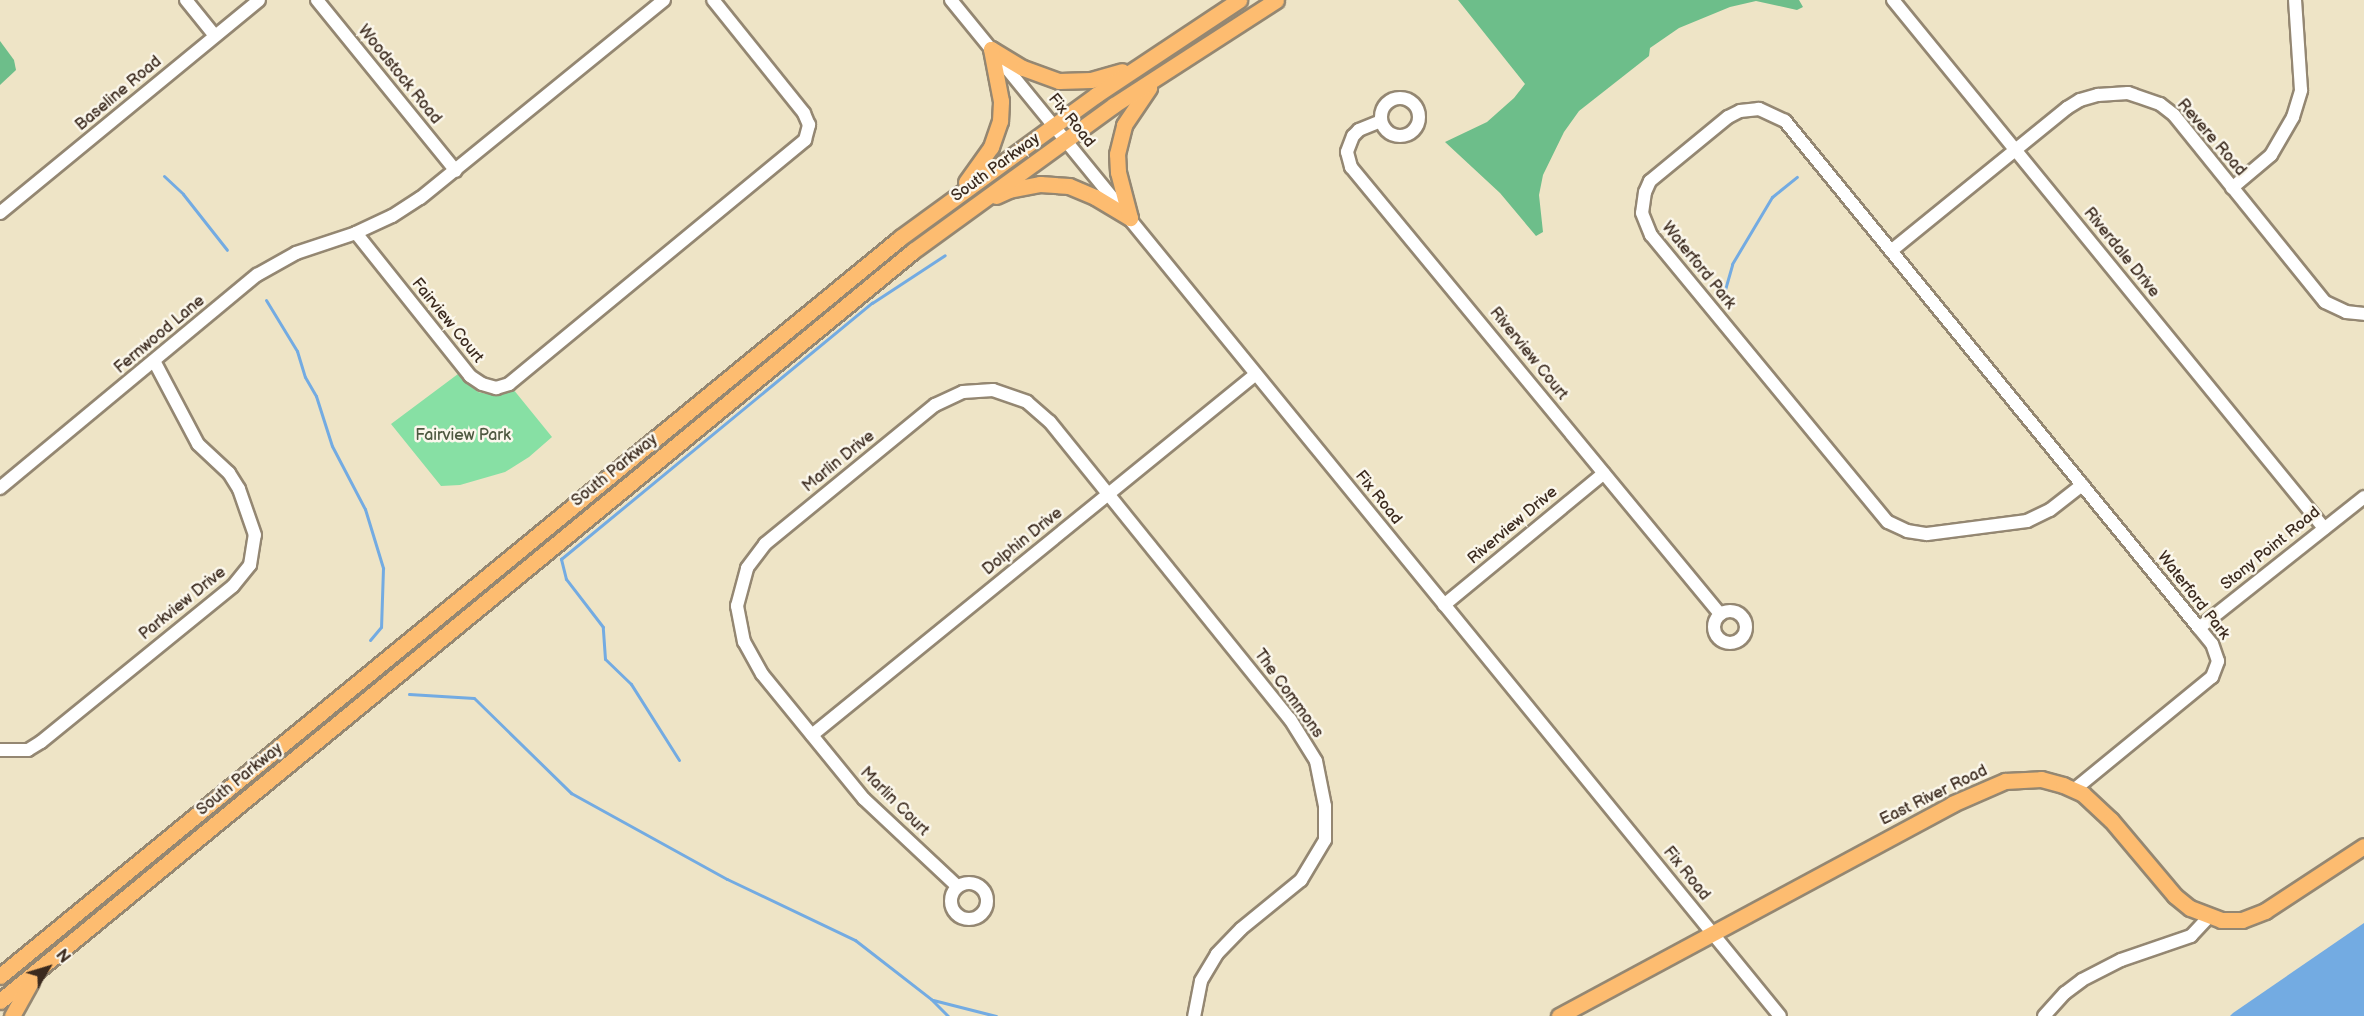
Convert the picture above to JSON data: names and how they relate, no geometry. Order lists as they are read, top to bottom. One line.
{"streets":{"main road":["South Parkway","East River Road"],"street":["Woodstock Road","Baseline Road","Fix Road","Revere Road","Riverdale Drive","Waterford Park","Fairview Court","Fernwood Lane","Riverview Court","Marlin Drive","Riverview Drive","Dolphin Drive","Stony Point Road","Parkview Drive","The Commons","Marlin Court"]},"crossings":[["Fix Road","South Parkway"],["Fix Road","Riverview Drive"],["Fix Road","Dolphin Drive"],["Fix Road","East River Road"],["Revere Road","Riverdale Drive"],["Revere Road","Waterford Park"],["Riverdale Drive","Stony Point Road"],["Waterford Park","Stony Point Road"],["Waterford Park","East River Road"],["Fairview Court","Fernwood Lane"],["Fernwood Lane","Parkview Drive"],["Riverview Court","Riverview Drive"],["Marlin Drive","Dolphin Drive"],["Marlin Drive","The Commons"],["Marlin Drive","Marlin Court"],["Dolphin Drive","The Commons"],["Dolphin Drive","Marlin Court"]],"parks":["Fairview Park"],"north":"top right"}
